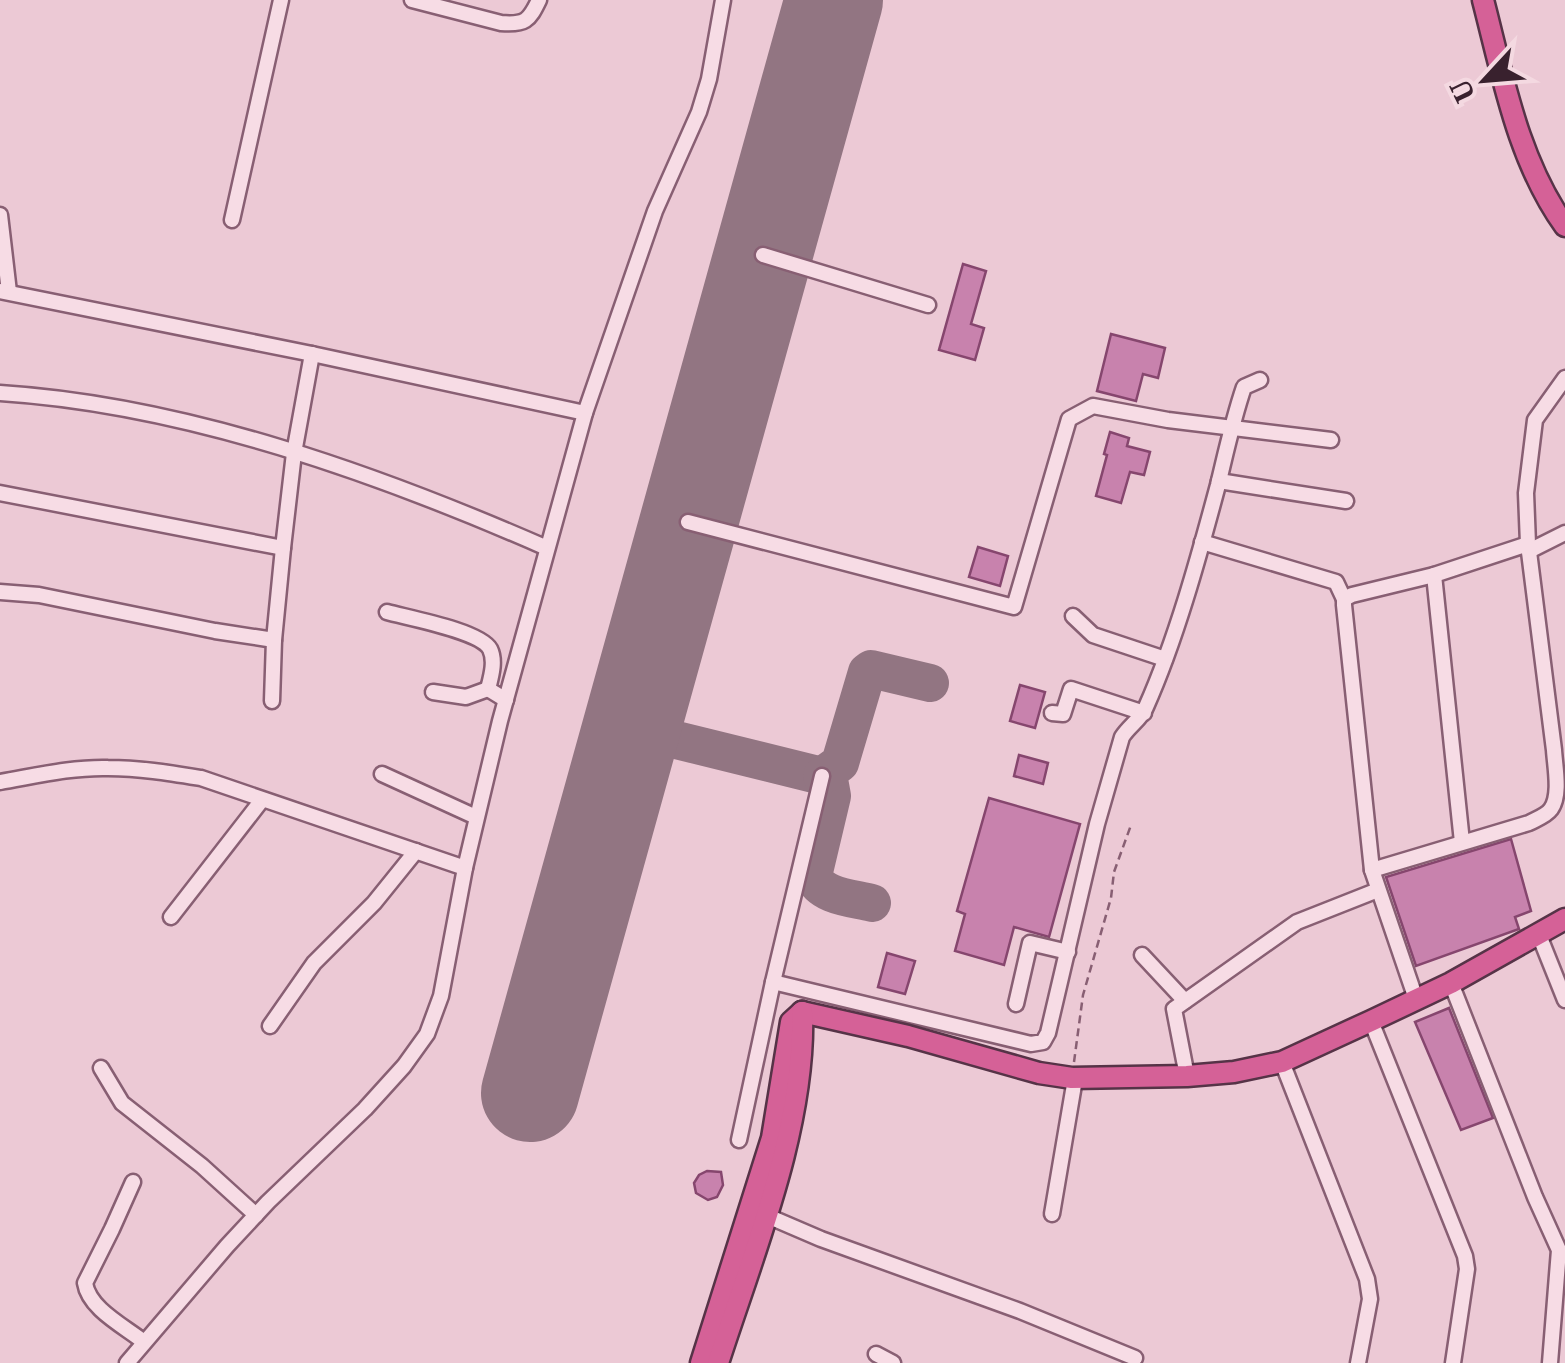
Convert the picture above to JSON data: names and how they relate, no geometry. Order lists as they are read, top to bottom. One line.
{"north":"bottom left"}
